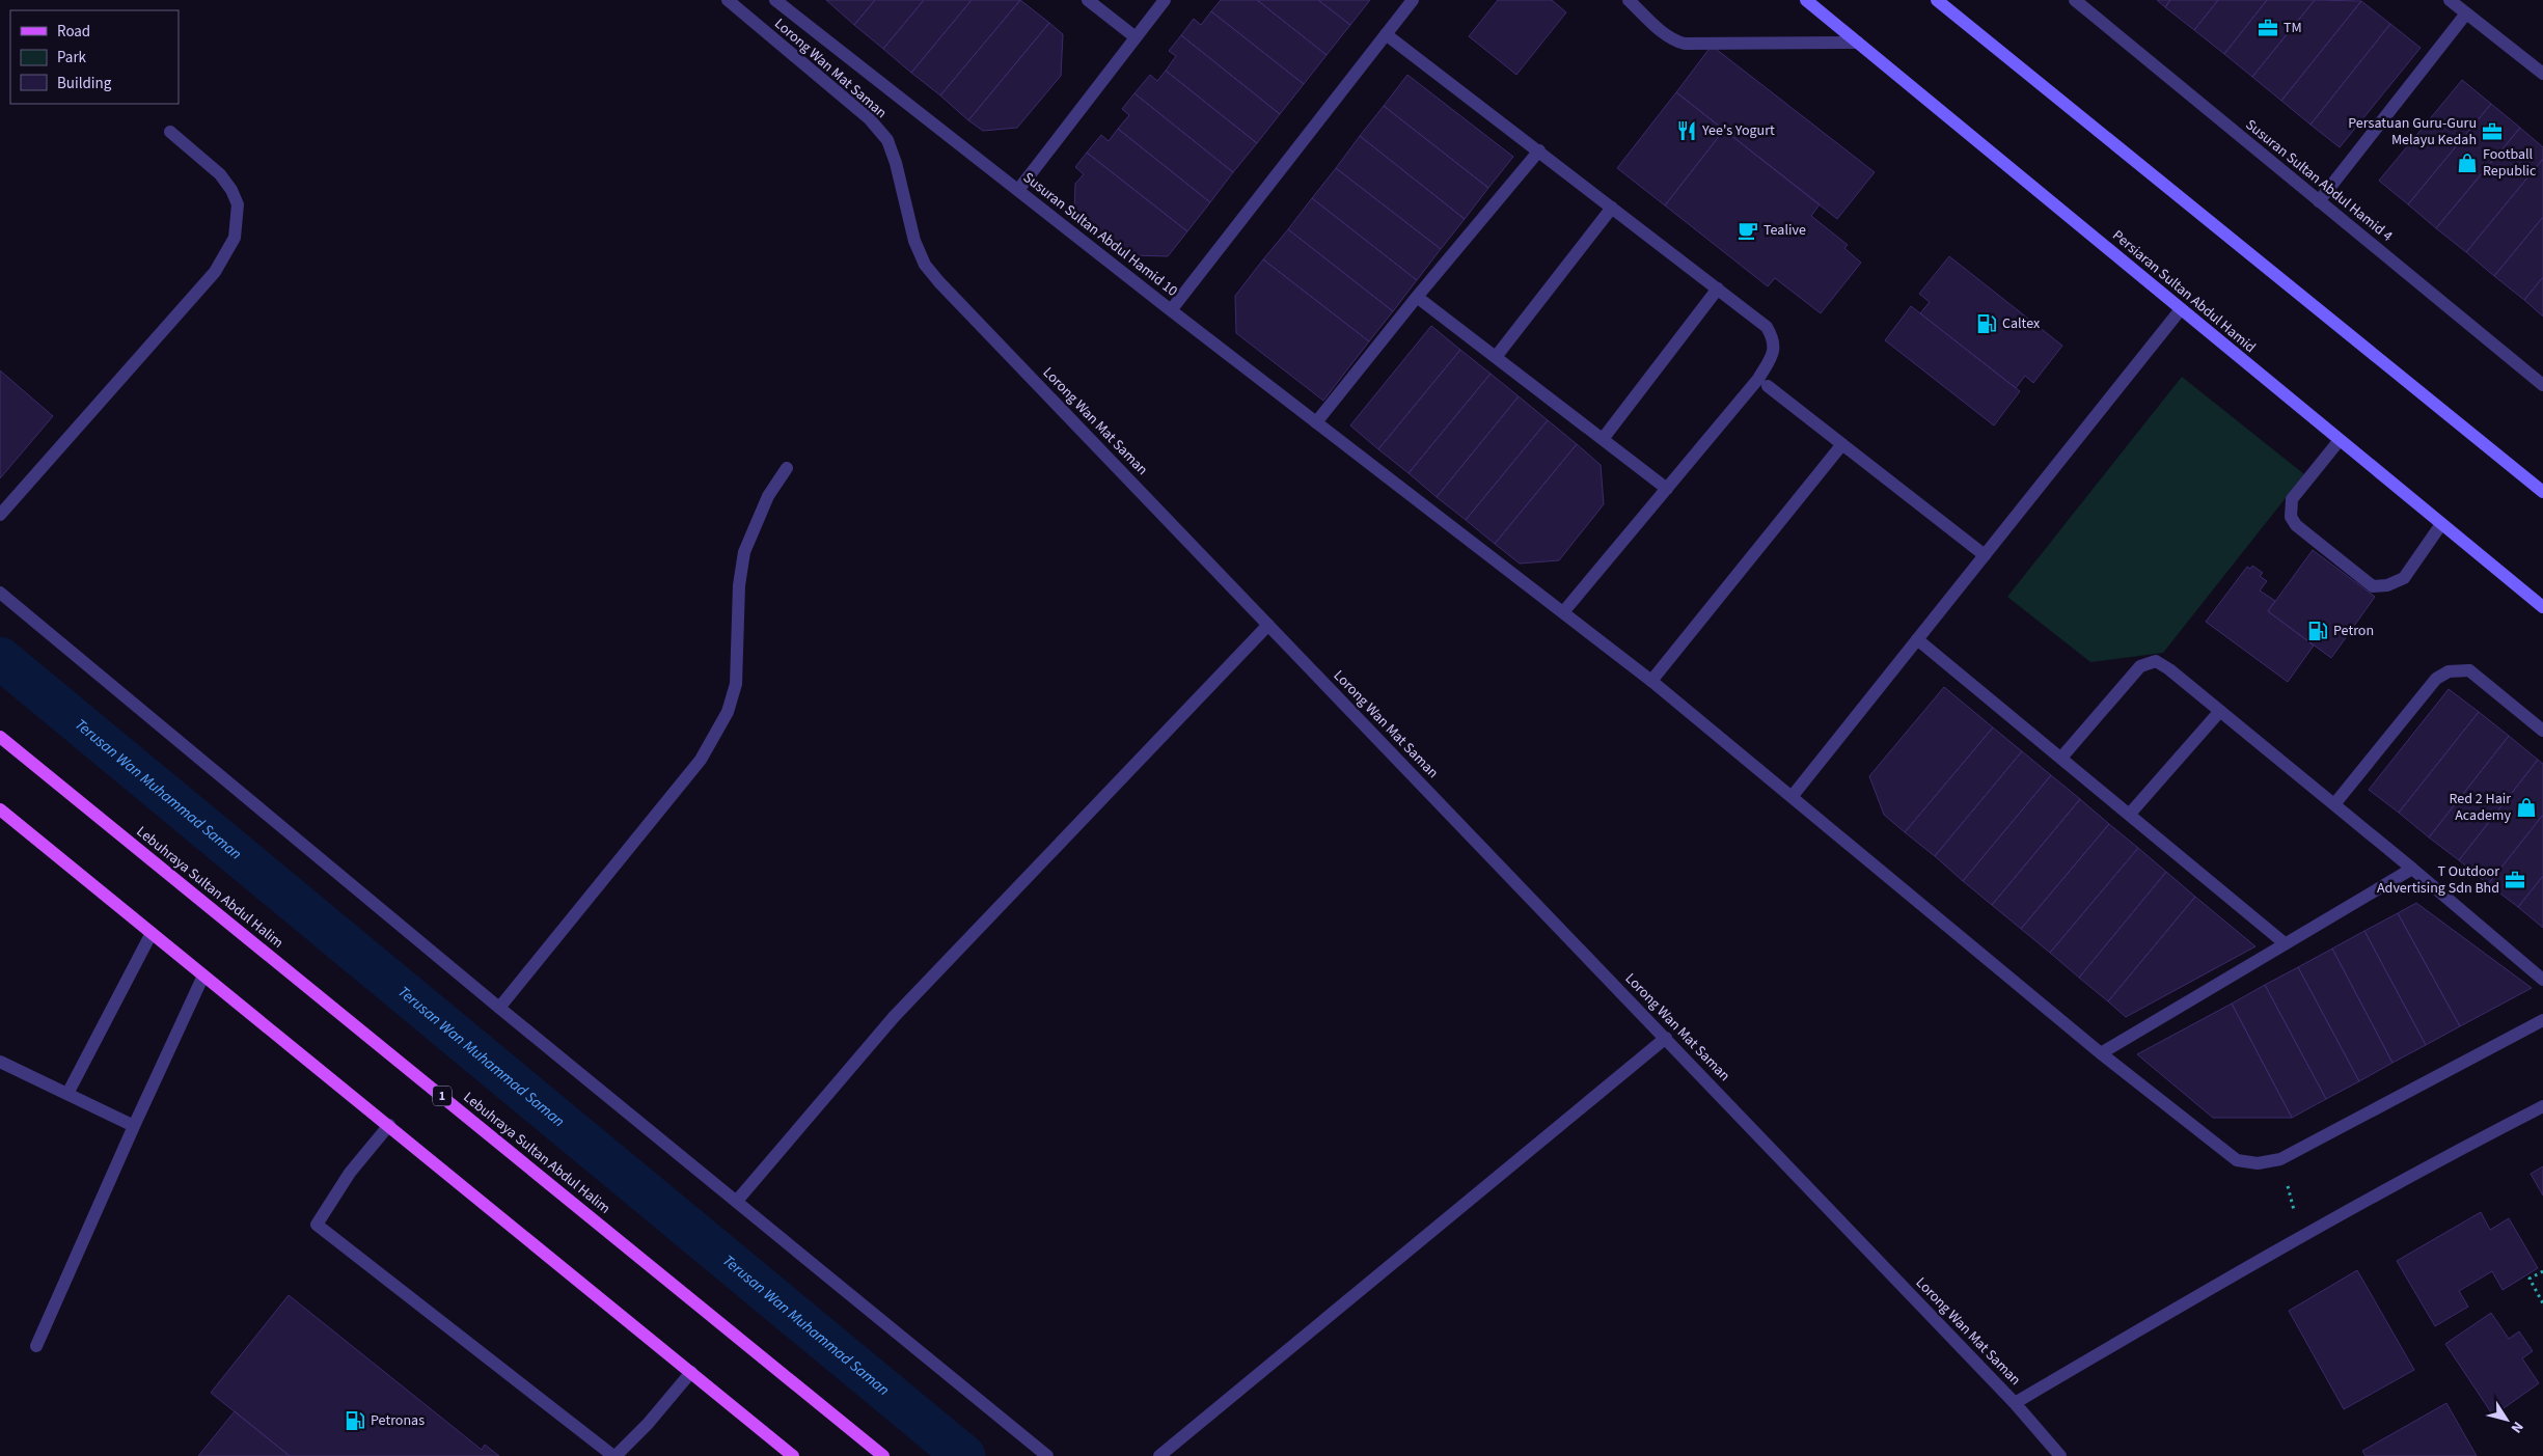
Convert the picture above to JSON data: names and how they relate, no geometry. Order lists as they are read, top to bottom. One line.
{"streets":{"main road":["Persiaran Sultan Abdul Hamid","Lebuhraya Sultan Abdul Halim","1"],"street":["Lorong Wan Mat Saman","Susuran Sultan Abdul Hamid 4","Susuran Sultan Abdul Hamid 10"]},"water":["Terusan Wan Muhammad Saman"],"places":{"office":["TM","Persatuan Guru-Guru Melayu Kedah","T Outdoor Advertising Sdn Bhd"],"restaurant":["Yee's Yogurt"],"shop":["Football Republic","Red 2 Hair Academy"],"cafe":["Tealive"],"fuel station":["Caltex","Petron","Petronas"]},"legend":["Road","Park","Building"],"north":"bottom right"}
